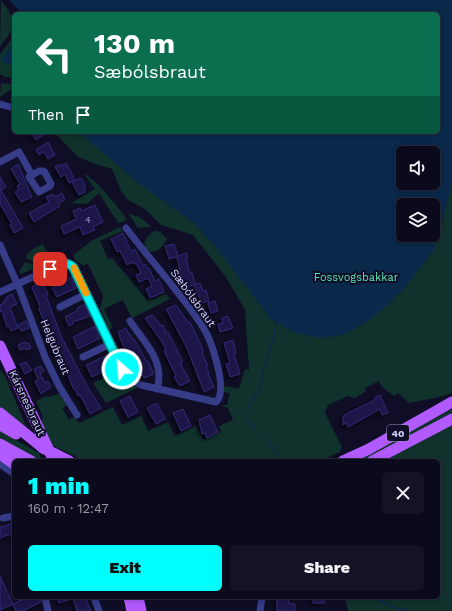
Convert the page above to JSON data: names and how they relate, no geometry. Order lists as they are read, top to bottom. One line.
{"streets":{"main road":["Kársnesbraut","40"],"street":["Sæbólsbraut","Helgubraut"]},"crossings":[["Sæbólsbraut","Helgubraut"]],"parks":["Fossvogsbakkar"],"house_numbers":["4"],"page":{"turn":["130 m","Sæbólsbraut"],"then":"Then","heading":["1 min","160 m · 12:47"],"buttons":["Exit","Share"]}}
